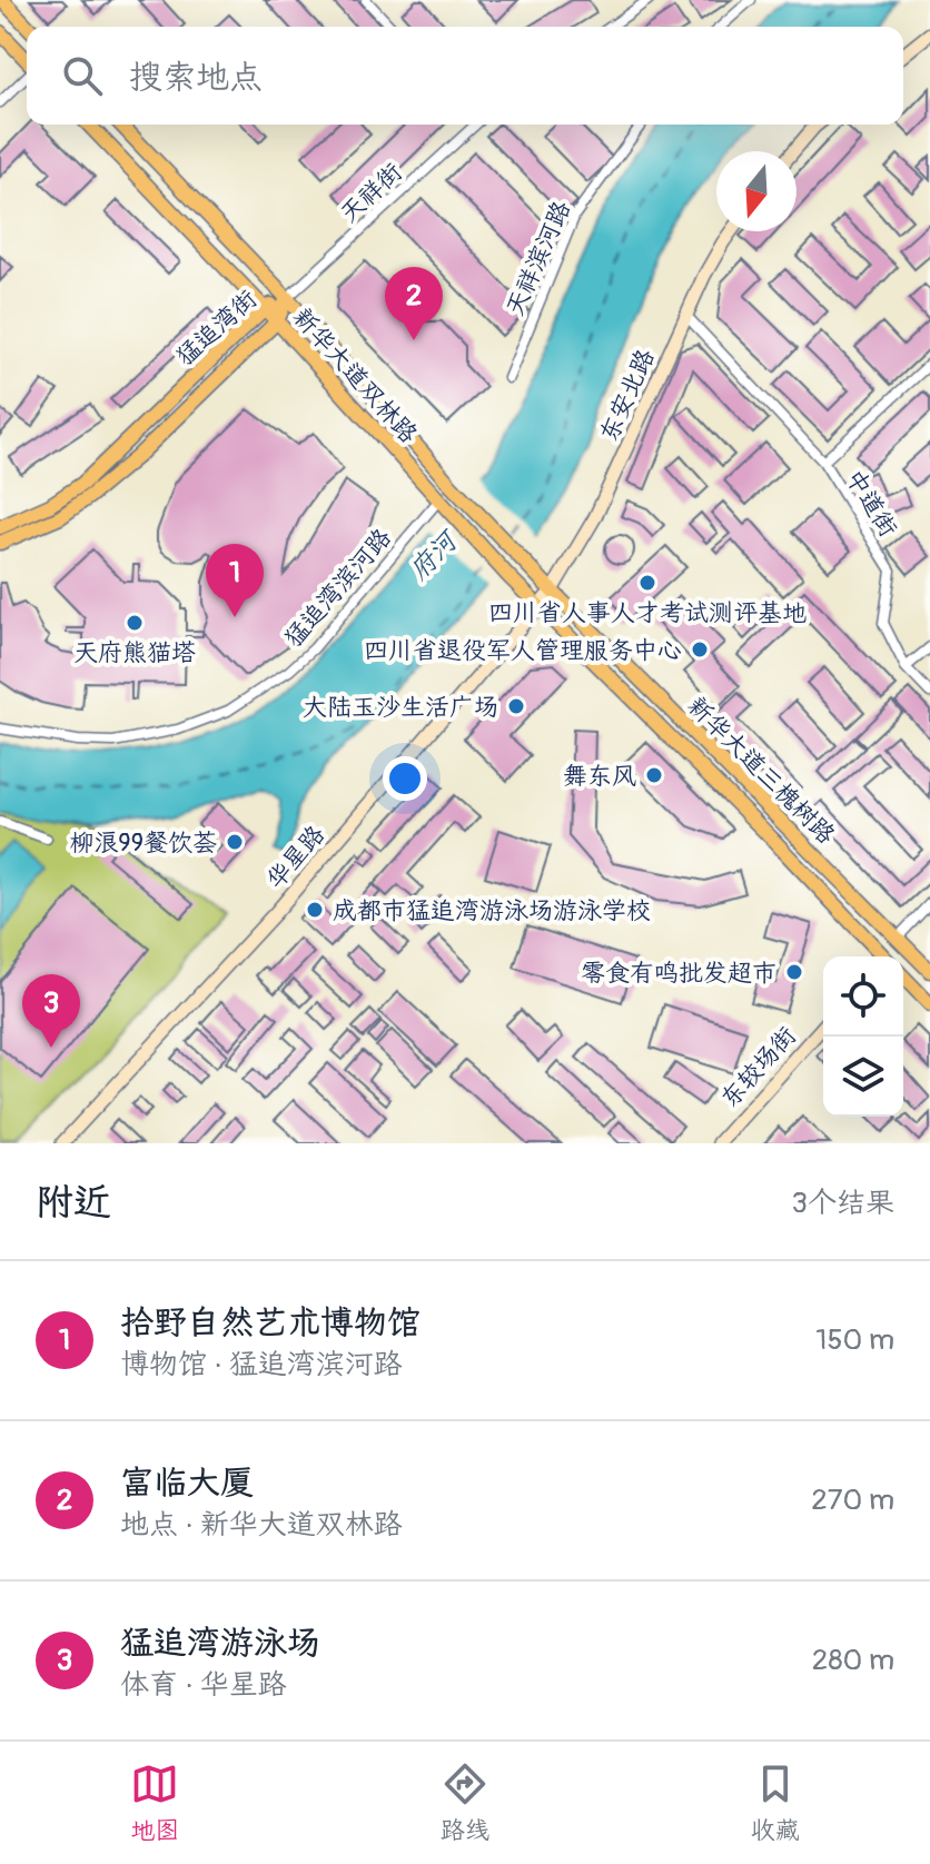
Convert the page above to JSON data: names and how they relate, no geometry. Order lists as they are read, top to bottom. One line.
{"streets":{"main road":["猛追湾街","新华大道双林路","新华大道三槐树路"],"street":["天祥街","天祥滨河路","东安北路","中道街","猛追湾滨河路","华星路","东较场街"]},"crossings":[["天祥街","猛追湾街"],["天祥街","新华大道双林路"],["猛追湾街","新华大道双林路"],["新华大道双林路","猛追湾滨河路"],["新华大道双林路","新华大道三槐树路"],["东安北路","新华大道三槐树路"],["东安北路","华星路"],["新华大道三槐树路","华星路"]],"water":["府河"],"places":["四川省人事人才考试测评基地","天府熊猫塔","四川省退役军人管理服务中心","大陆玉沙生活广场","舞东风","柳浪99餐饮荟","成都市猛追湾游泳场游泳学校","零食有鸣批发超市"],"north":"bottom","page":{"search":"搜索地点","pins":["2","1","3"],"heading":["附近","3个结果"],"list":[{"mark":"1","name":"拾野自然艺术博物馆","note":"博物馆 · 猛追湾滨河路","value":"150 m"},{"mark":"2","name":"富临大厦","note":"地点 · 新华大道双林路","value":"270 m"},{"mark":"3","name":"猛追湾游泳场","note":"体育 · 华星路","value":"280 m"}],"nav":["地图","路线","收藏"]}}
